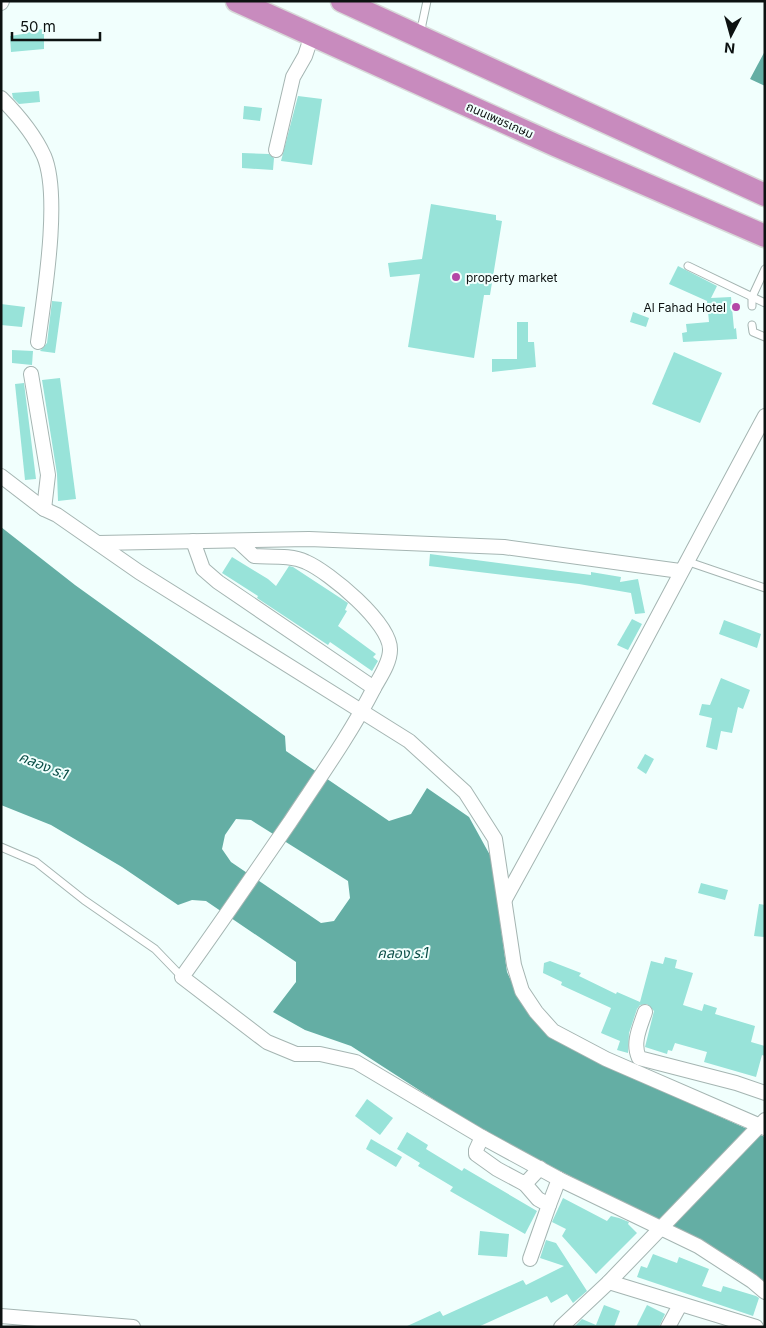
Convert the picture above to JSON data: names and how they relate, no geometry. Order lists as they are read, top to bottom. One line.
{"streets":{"highway":["ถนนเพชรเกษม"]},"water":["คลอง ร.1"],"places":["property market","Al Fahad Hotel"],"scale_bar":"50 m","north":"bottom"}
